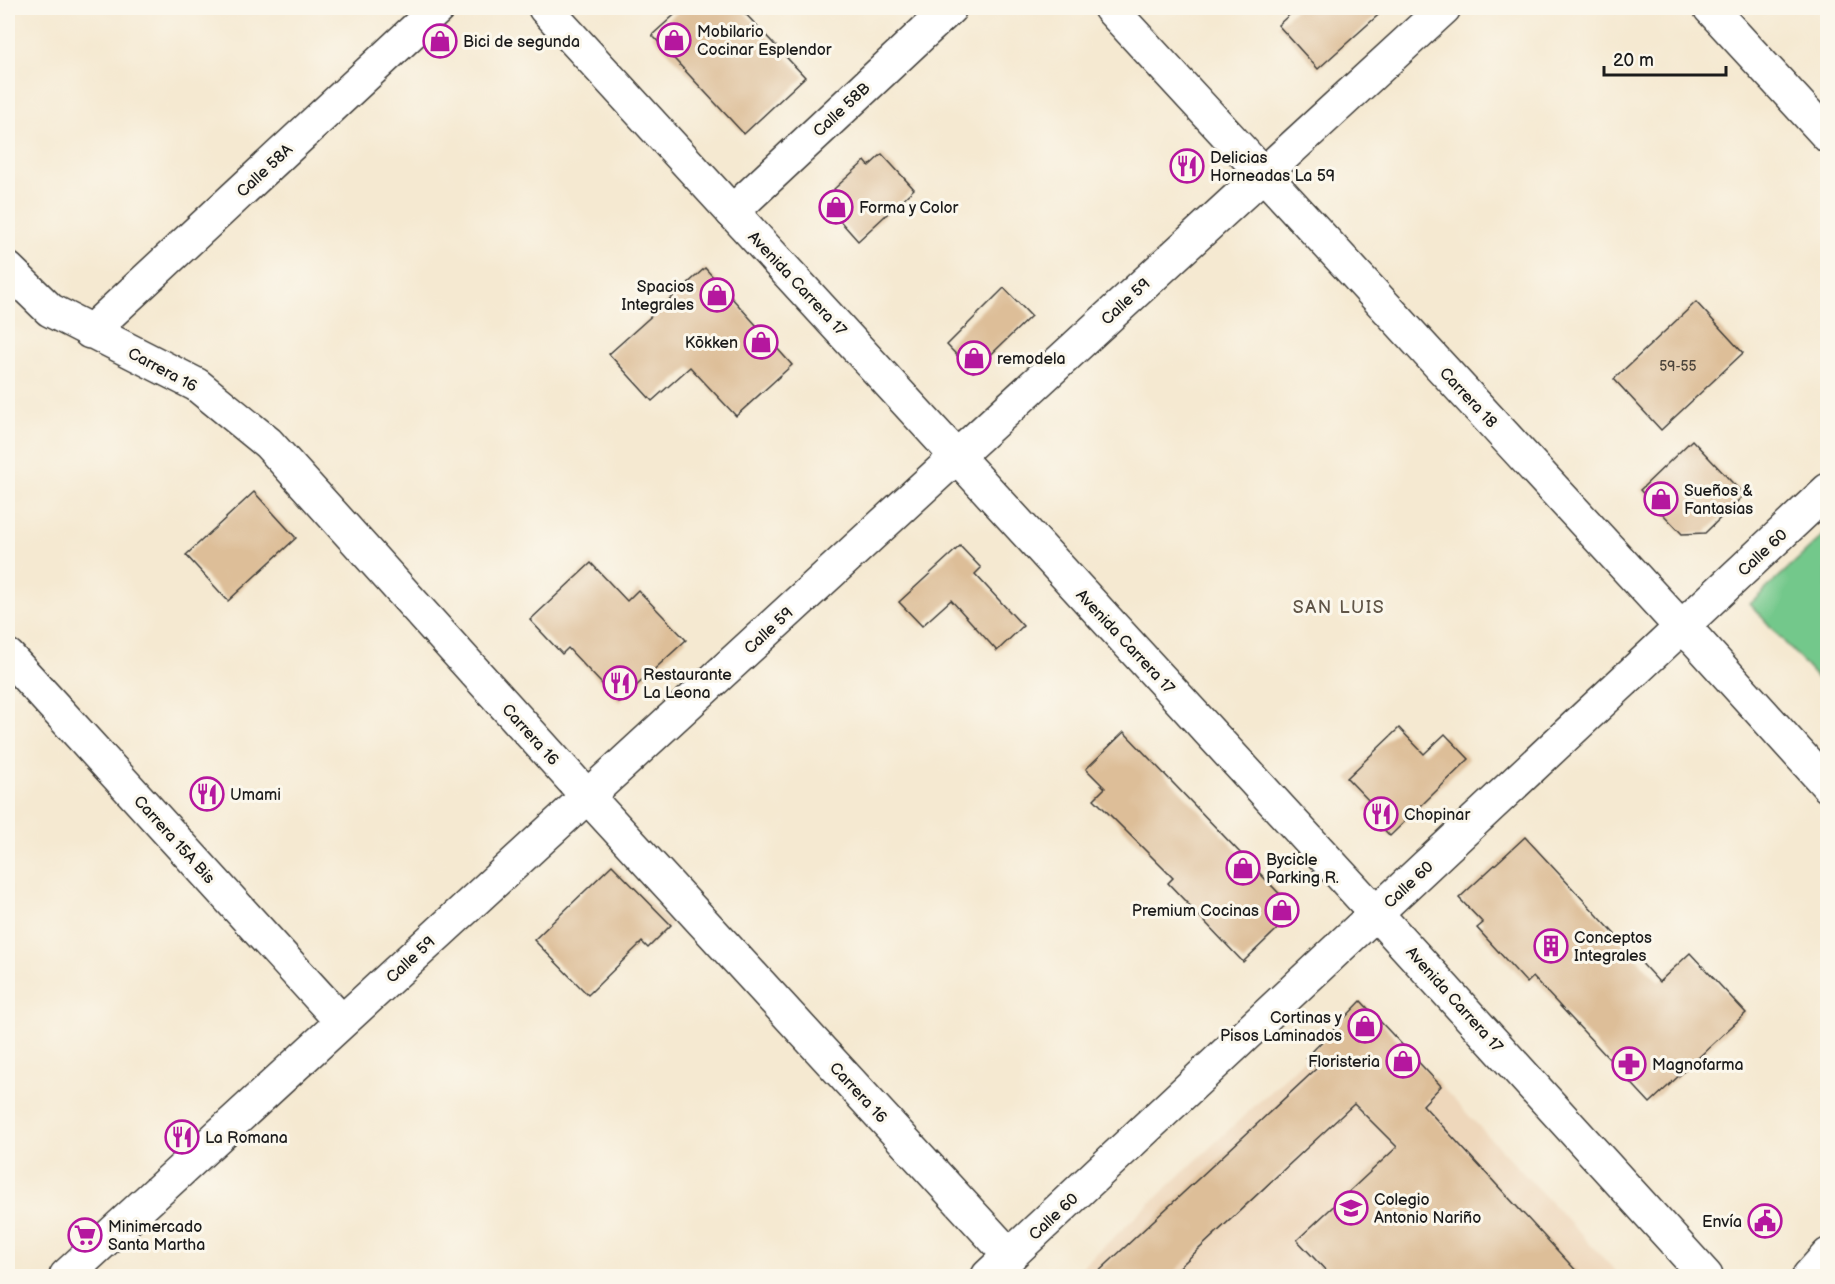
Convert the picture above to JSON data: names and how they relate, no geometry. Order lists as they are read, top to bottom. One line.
{"streets":{"street":["Calle 58B","Calle 58A","Avenida Carrera 17","Calle 59","Carrera 16","Carrera 18","Calle 60","Carrera 15A Bis"]},"crossings":[["Calle 58B","Avenida Carrera 17"],["Calle 58A","Carrera 16"],["Avenida Carrera 17","Calle 59"],["Avenida Carrera 17","Calle 60"],["Calle 59","Carrera 16"],["Calle 59","Carrera 18"],["Calle 59","Carrera 15A Bis"],["Carrera 16","Calle 60"],["Carrera 18","Calle 60"]],"districts":["SAN LUIS"],"places":{"shop":["Mobilario Cocinar Esplendor","Bici de segunda","Forma y Color","Spacios Integrales","Kōkken","remodela","Sueños & Fantasias","Bycicle Parking R.","Premium Cocinas","Cortinas y Pisos Laminados","Floristeria"],"restaurant":["Delicias Horneadas La 59","Restaurante La Leona","Umami","Chopinar","La Romana"],"building":["Conceptos Integrales"],"pharmacy":["Magnofarma"],"school or university":["Colegio Antonio Nariño"],"public building":["Envía"],"supermarket":["Minimercado Santa Martha"]},"house_numbers":["59-55"],"scale_bar":"20 m"}
